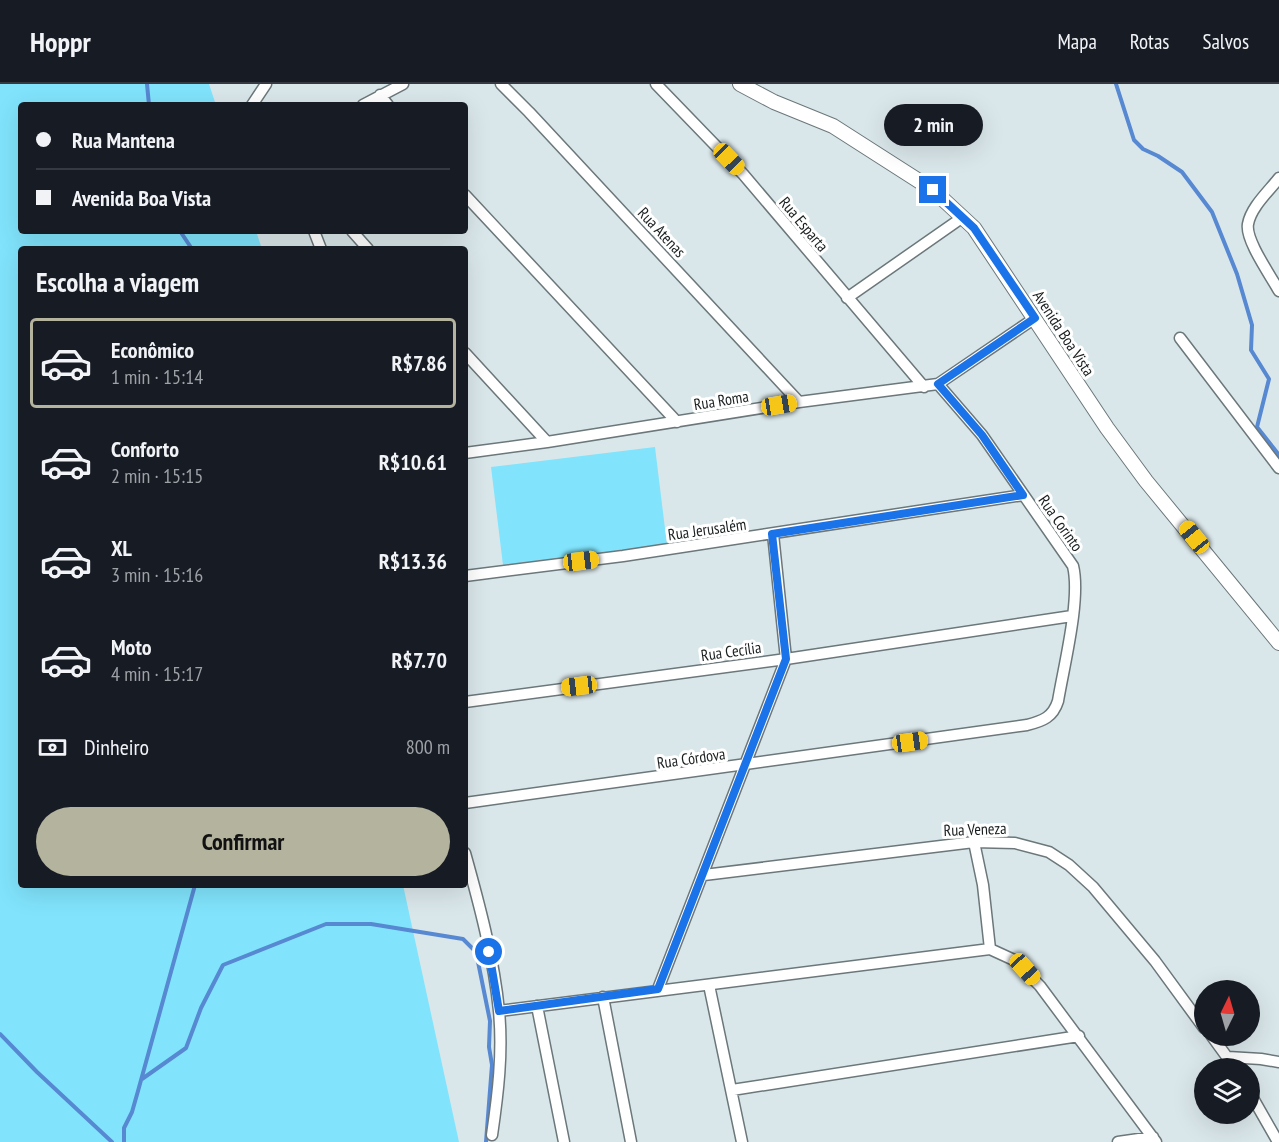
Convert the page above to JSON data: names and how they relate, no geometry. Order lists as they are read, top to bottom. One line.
{"streets":{"street":["Rua Esparta","Rua Atenas","Avenida Boa Vista","Rua Roma","Rua Corinto","Rua Jerusalém","Rua Cecília","Rua Córdova","Rua Veneza"]},"crossings":[["Rua Esparta","Rua Roma"],["Rua Atenas","Rua Roma"],["Avenida Boa Vista","Rua Roma"],["Rua Roma","Rua Corinto"],["Rua Corinto","Rua Jerusalém"],["Rua Corinto","Rua Cecília"],["Rua Corinto","Rua Córdova"]],"north":"top","page":{"header":"Hoppr","nav":["Mapa","Rotas","Salvos"],"banner":["Rua Mantena","Avenida Boa Vista"],"bubble":"2 min","heading":"Escolha a viagem","list":[{"name":"Econômico","note":"1 min · 15:14","value":"R$7.86"},{"name":"Conforto","note":"2 min · 15:15","value":"R$10.61"},{"name":"XL","note":"3 min · 15:16","value":"R$13.36"},{"name":"Moto","note":"4 min · 15:17","value":"R$7.70"}],"pay":["Dinheiro","800 m"],"buttons":"Confirmar"}}
